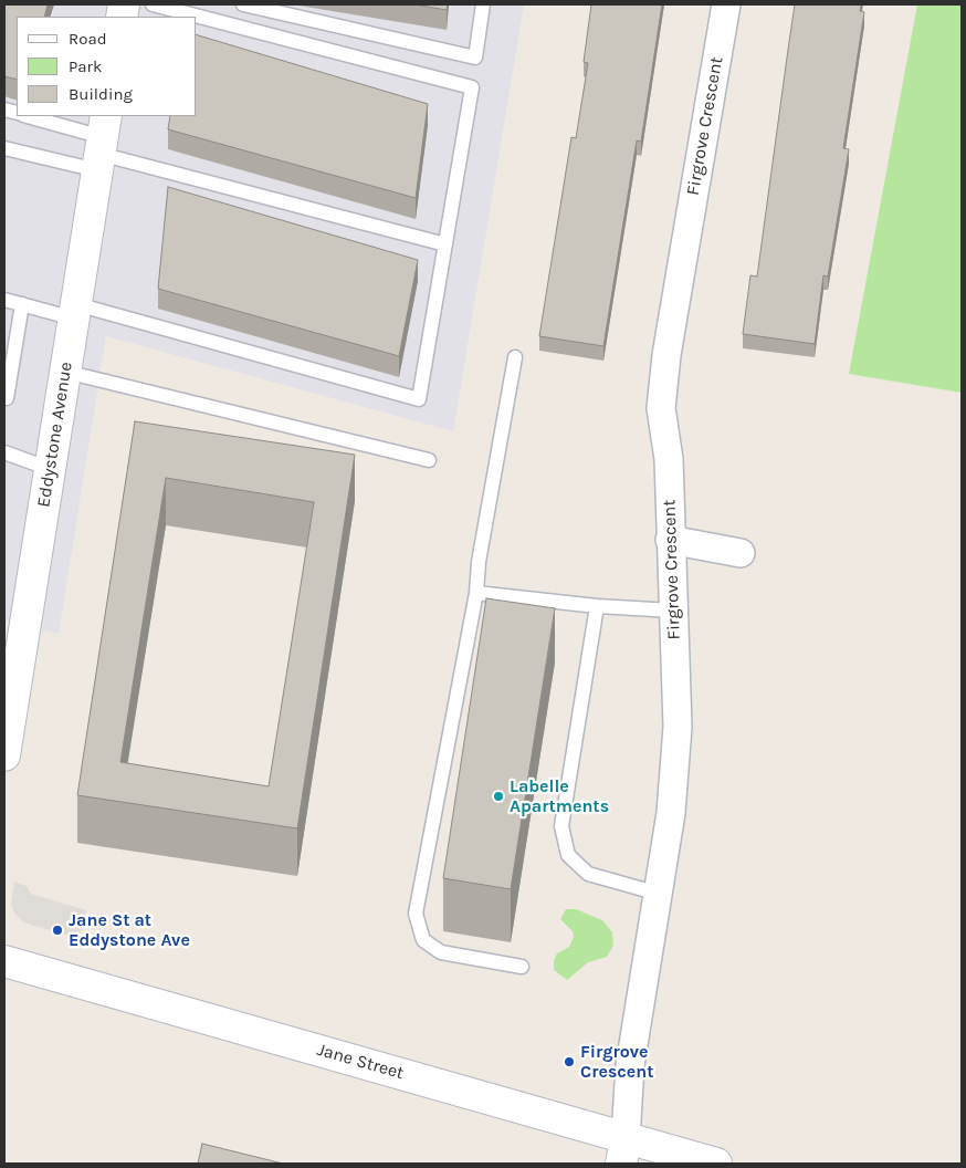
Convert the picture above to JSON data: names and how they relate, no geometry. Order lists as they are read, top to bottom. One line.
{"streets":{"main road":["Eddystone Avenue","Jane Street"],"street":["Firgrove Crescent"]},"crossings":[["Firgrove Crescent","Jane Street"]],"places":["Labelle Apartments","Jane St at Eddystone Ave","Firgrove Crescent"],"legend":["Road","Park","Building"]}
